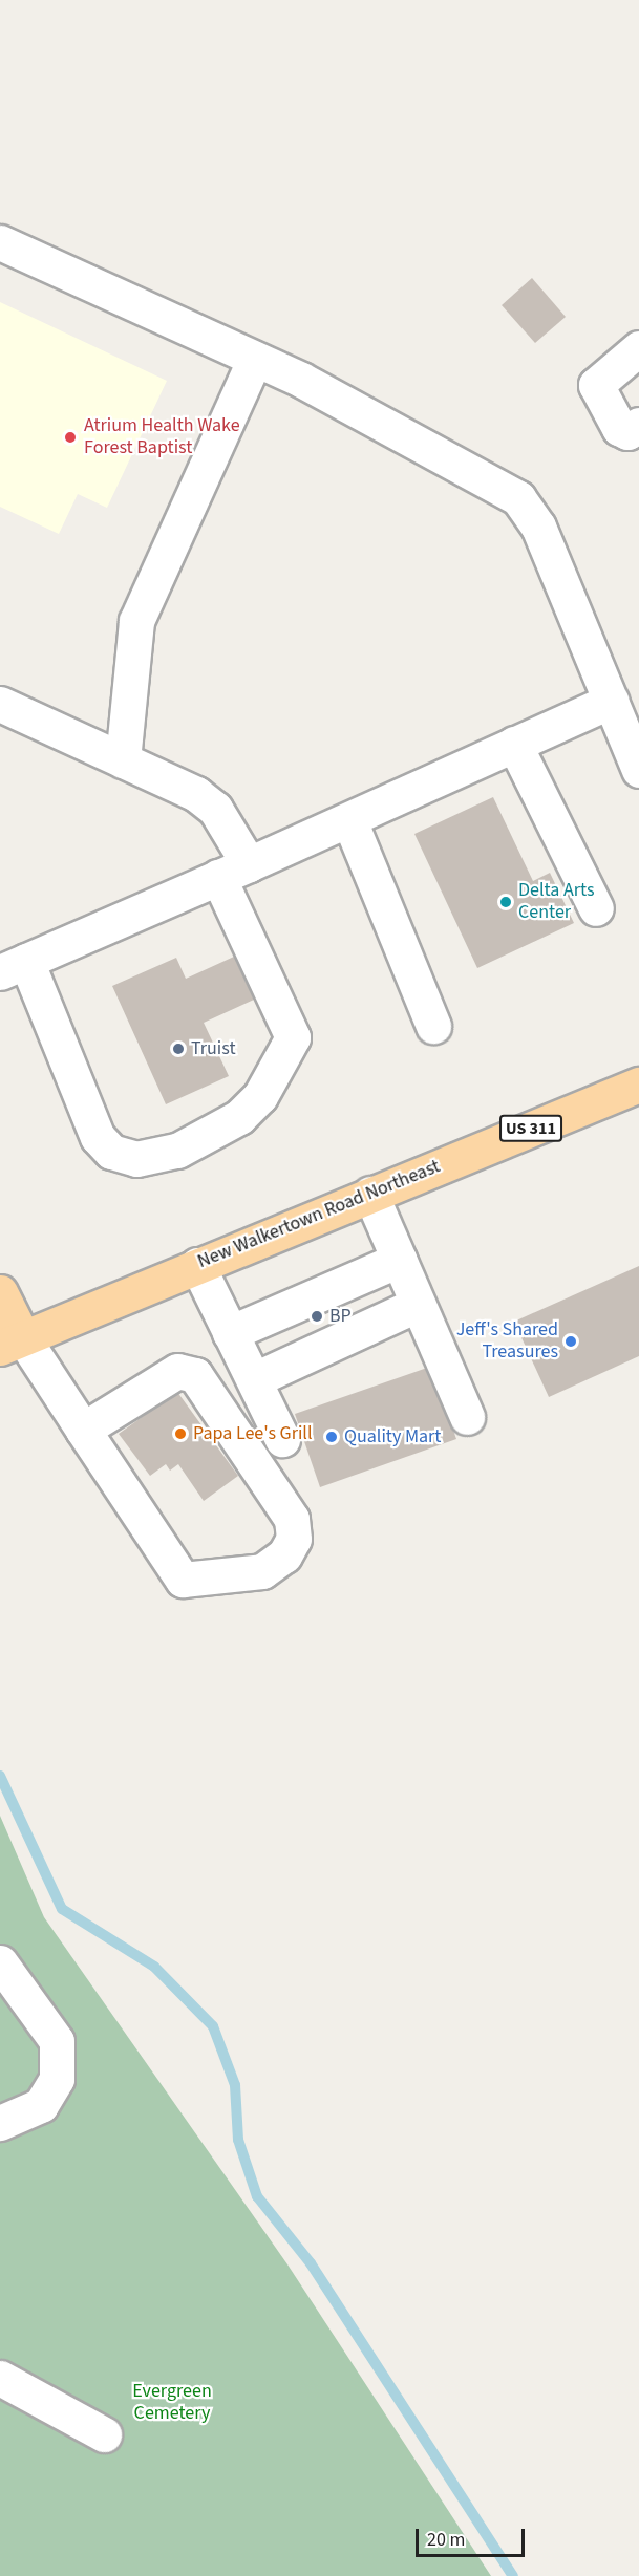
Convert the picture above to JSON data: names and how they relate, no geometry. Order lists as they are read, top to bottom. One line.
{"streets":{"main road":["US 311","New Walkertown Road Northeast"]},"parks":["Evergreen Cemetery"],"places":["Atrium Health Wake Forest Baptist","Delta Arts Center","Truist","BP","Jeff's Shared Treasures","Papa Lee's Grill","Quality Mart"],"scale_bar":"20 m"}
